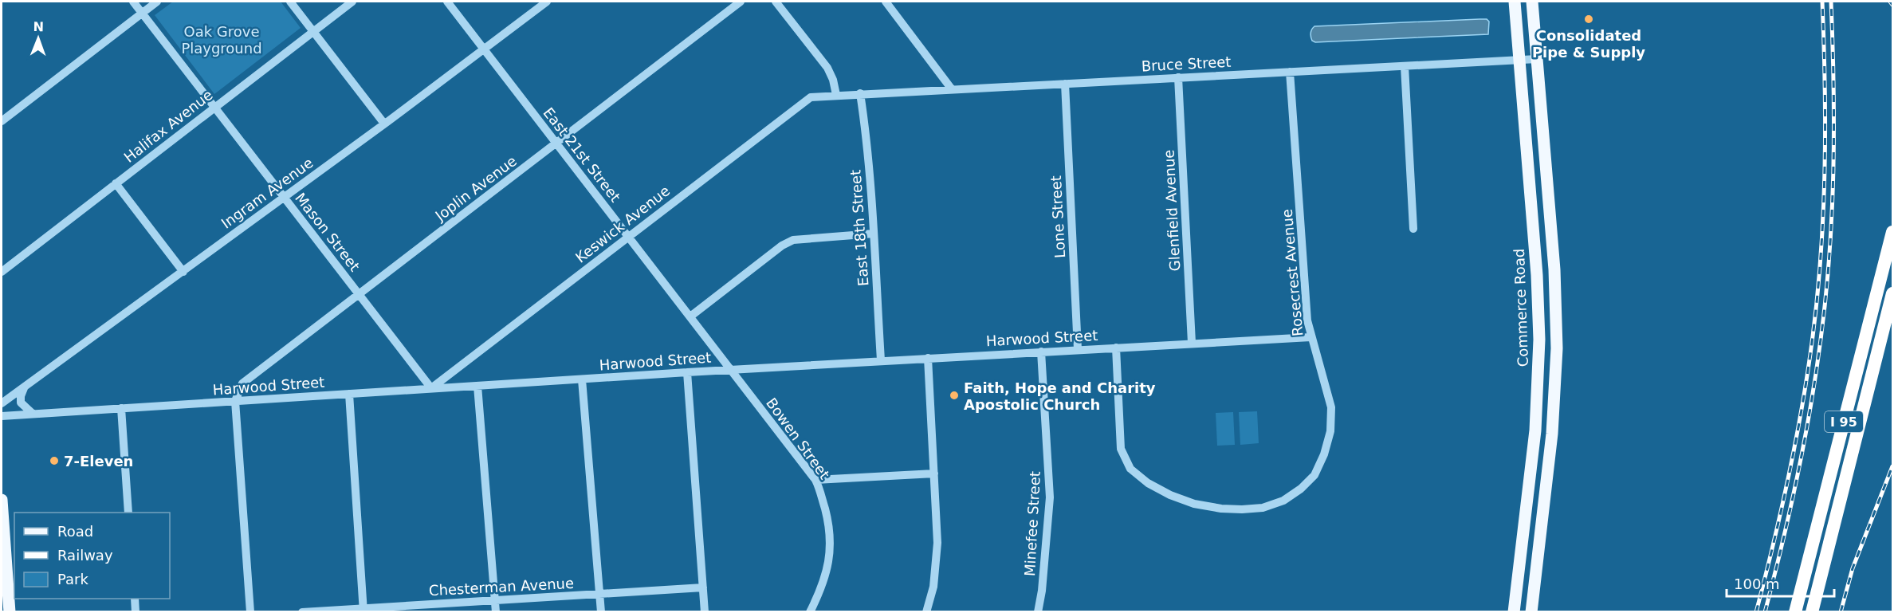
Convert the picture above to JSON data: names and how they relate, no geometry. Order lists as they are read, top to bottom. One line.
{"streets":{"highway":["I 95"],"main road":["Commerce Road"],"street":["Bruce Street","Halifax Avenue","East 21st Street","Joplin Avenue","Ingram Avenue","Glenfield Avenue","Lone Street","Keswick Avenue","East 18th Street","Mason Street","Rosecrest Avenue","Harwood Street","Bowen Street","Minefee Street","Chesterman Avenue"]},"crossings":[["Bruce Street","Glenfield Avenue"],["Bruce Street","Lone Street"],["Bruce Street","Keswick Avenue"],["Bruce Street","East 18th Street"],["Bruce Street","Rosecrest Avenue"],["Bruce Street","Commerce Road"],["Halifax Avenue","Mason Street"],["East 21st Street","Joplin Avenue"],["East 21st Street","Ingram Avenue"],["East 21st Street","Keswick Avenue"],["East 21st Street","Harwood Street"],["East 21st Street","Bowen Street"],["Joplin Avenue","Mason Street"],["Joplin Avenue","Harwood Street"],["Ingram Avenue","Mason Street"],["Glenfield Avenue","Harwood Street"],["Lone Street","Harwood Street"],["Keswick Avenue","Mason Street"],["Keswick Avenue","Harwood Street"],["East 18th Street","Harwood Street"],["Mason Street","Harwood Street"],["Rosecrest Avenue","Harwood Street"],["Harwood Street","Bowen Street"],["Harwood Street","Minefee Street"]],"parks":["Oak Grove Playground"],"places":["Consolidated Pipe & Supply","Faith, Hope and Charity Apostolic Church","7-Eleven"],"legend":["Road","Railway","Park"],"scale_bar":"100 m","north":"top"}
